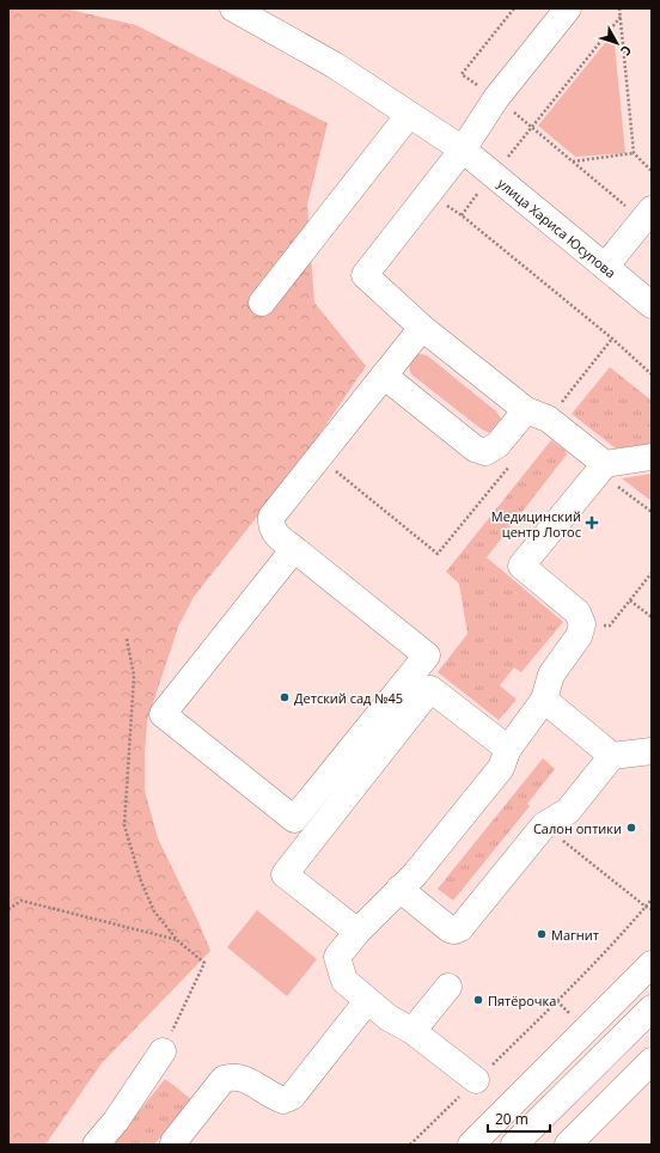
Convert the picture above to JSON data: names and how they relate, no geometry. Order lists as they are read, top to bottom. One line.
{"streets":{"street":["улица Хариса Юсупова"]},"places":{"health":["Медицинский центр Лотос"],"other":["Детский сад №45","Салон оптики","Магнит","Пятёрочка"]},"scale_bar":"20 m","north":"bottom right"}
